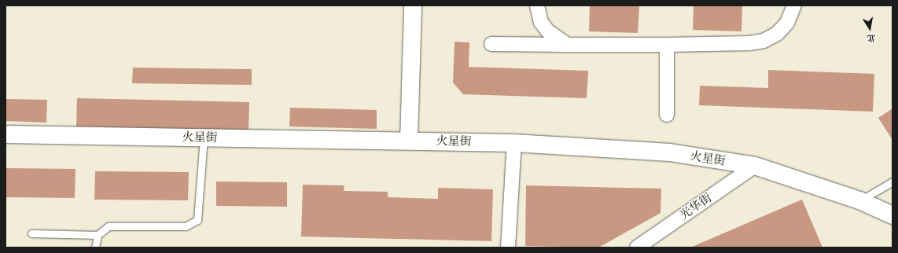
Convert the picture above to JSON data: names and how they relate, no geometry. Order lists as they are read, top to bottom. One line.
{"streets":{"street":["火星街","光华街"]},"crossings":[["火星街","光华街"]],"north":"bottom"}
